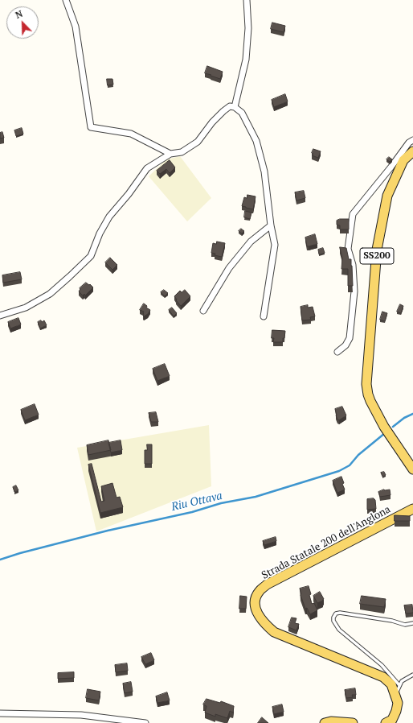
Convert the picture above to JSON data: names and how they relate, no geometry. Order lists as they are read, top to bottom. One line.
{"streets":{"main road":["SS200","Strada Statale 200 dell'Anglona"]},"water":["Riu Ottava"],"north":"top left"}
